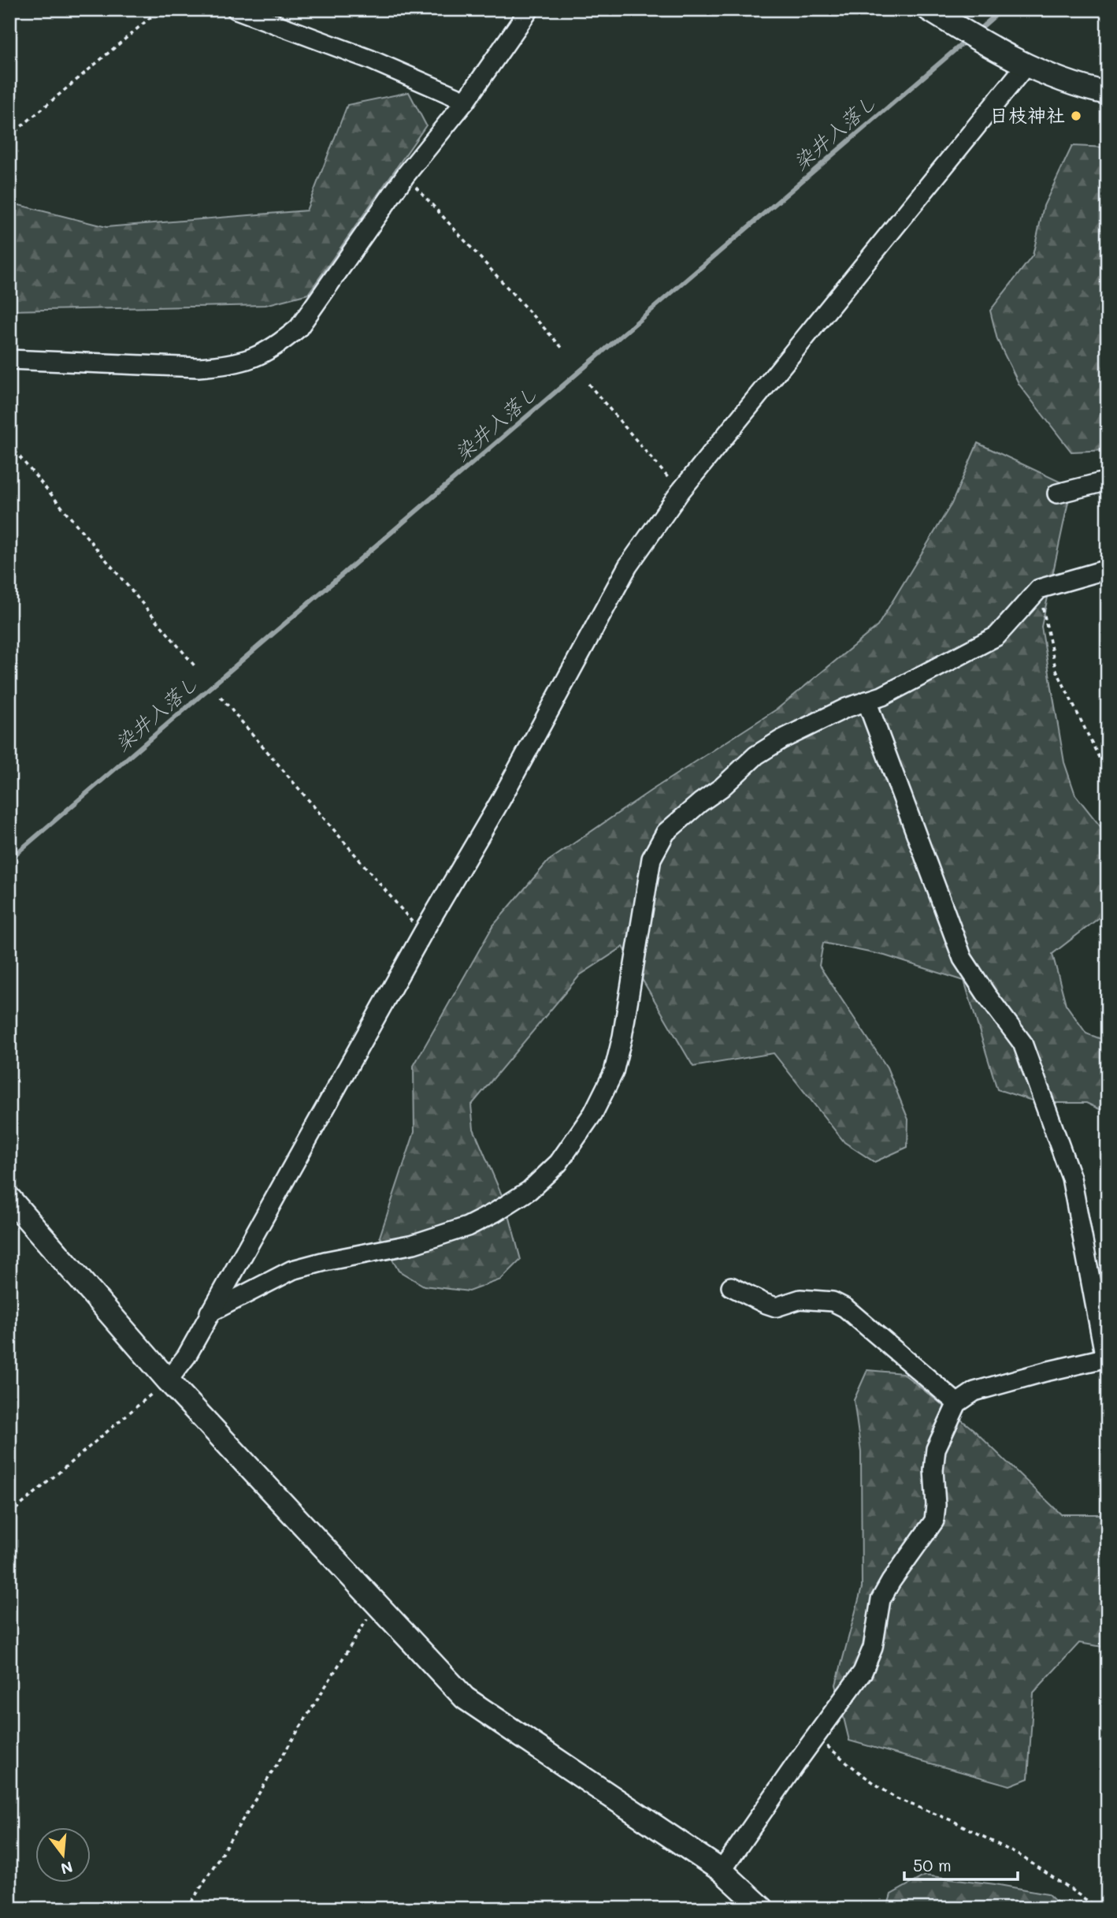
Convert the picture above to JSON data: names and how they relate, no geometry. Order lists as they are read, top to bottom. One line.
{"water":["染井入落し"],"places":["日枝神社"],"scale_bar":"50 m","north":"bottom"}
